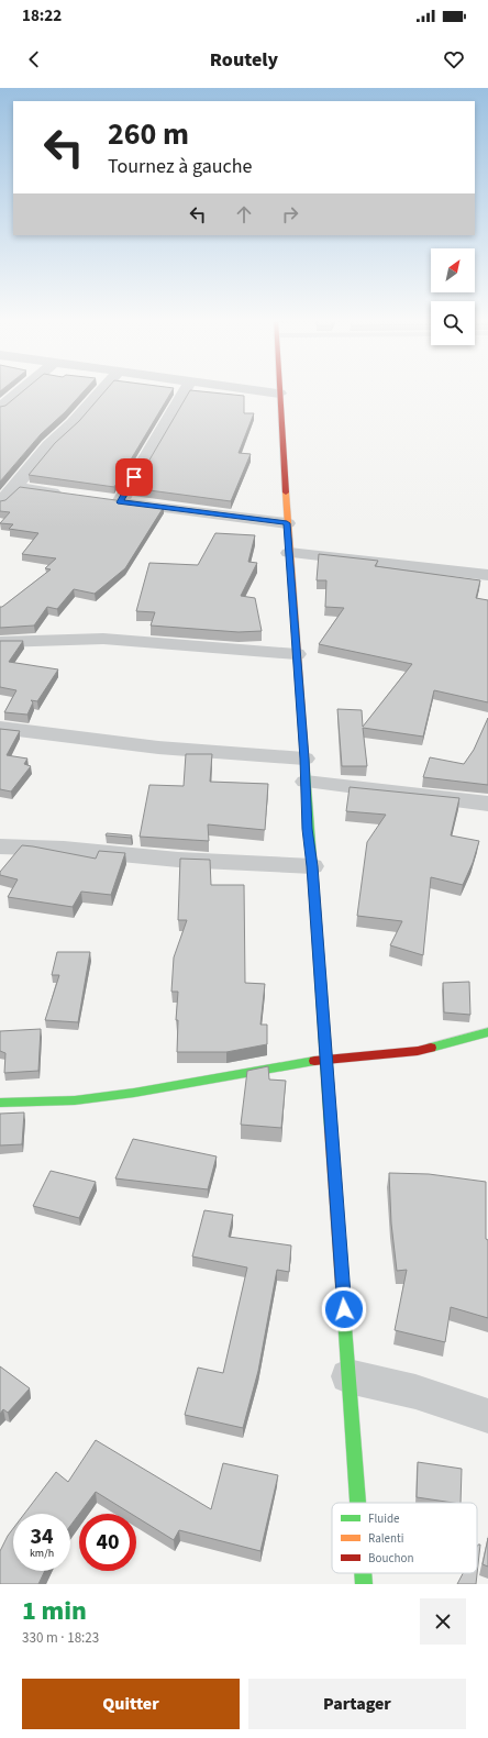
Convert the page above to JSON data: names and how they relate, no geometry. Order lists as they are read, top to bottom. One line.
{"legend":["Fluide","Ralenti","Bouchon"],"north":"top right","page":{"status":"18:22","header":"Routely","turn":["260 m","Tournez à gauche"],"speed":"34 km/h","limit":"40","heading":["1 min","330 m · 18:23"],"buttons":["Quitter","Partager"]}}
